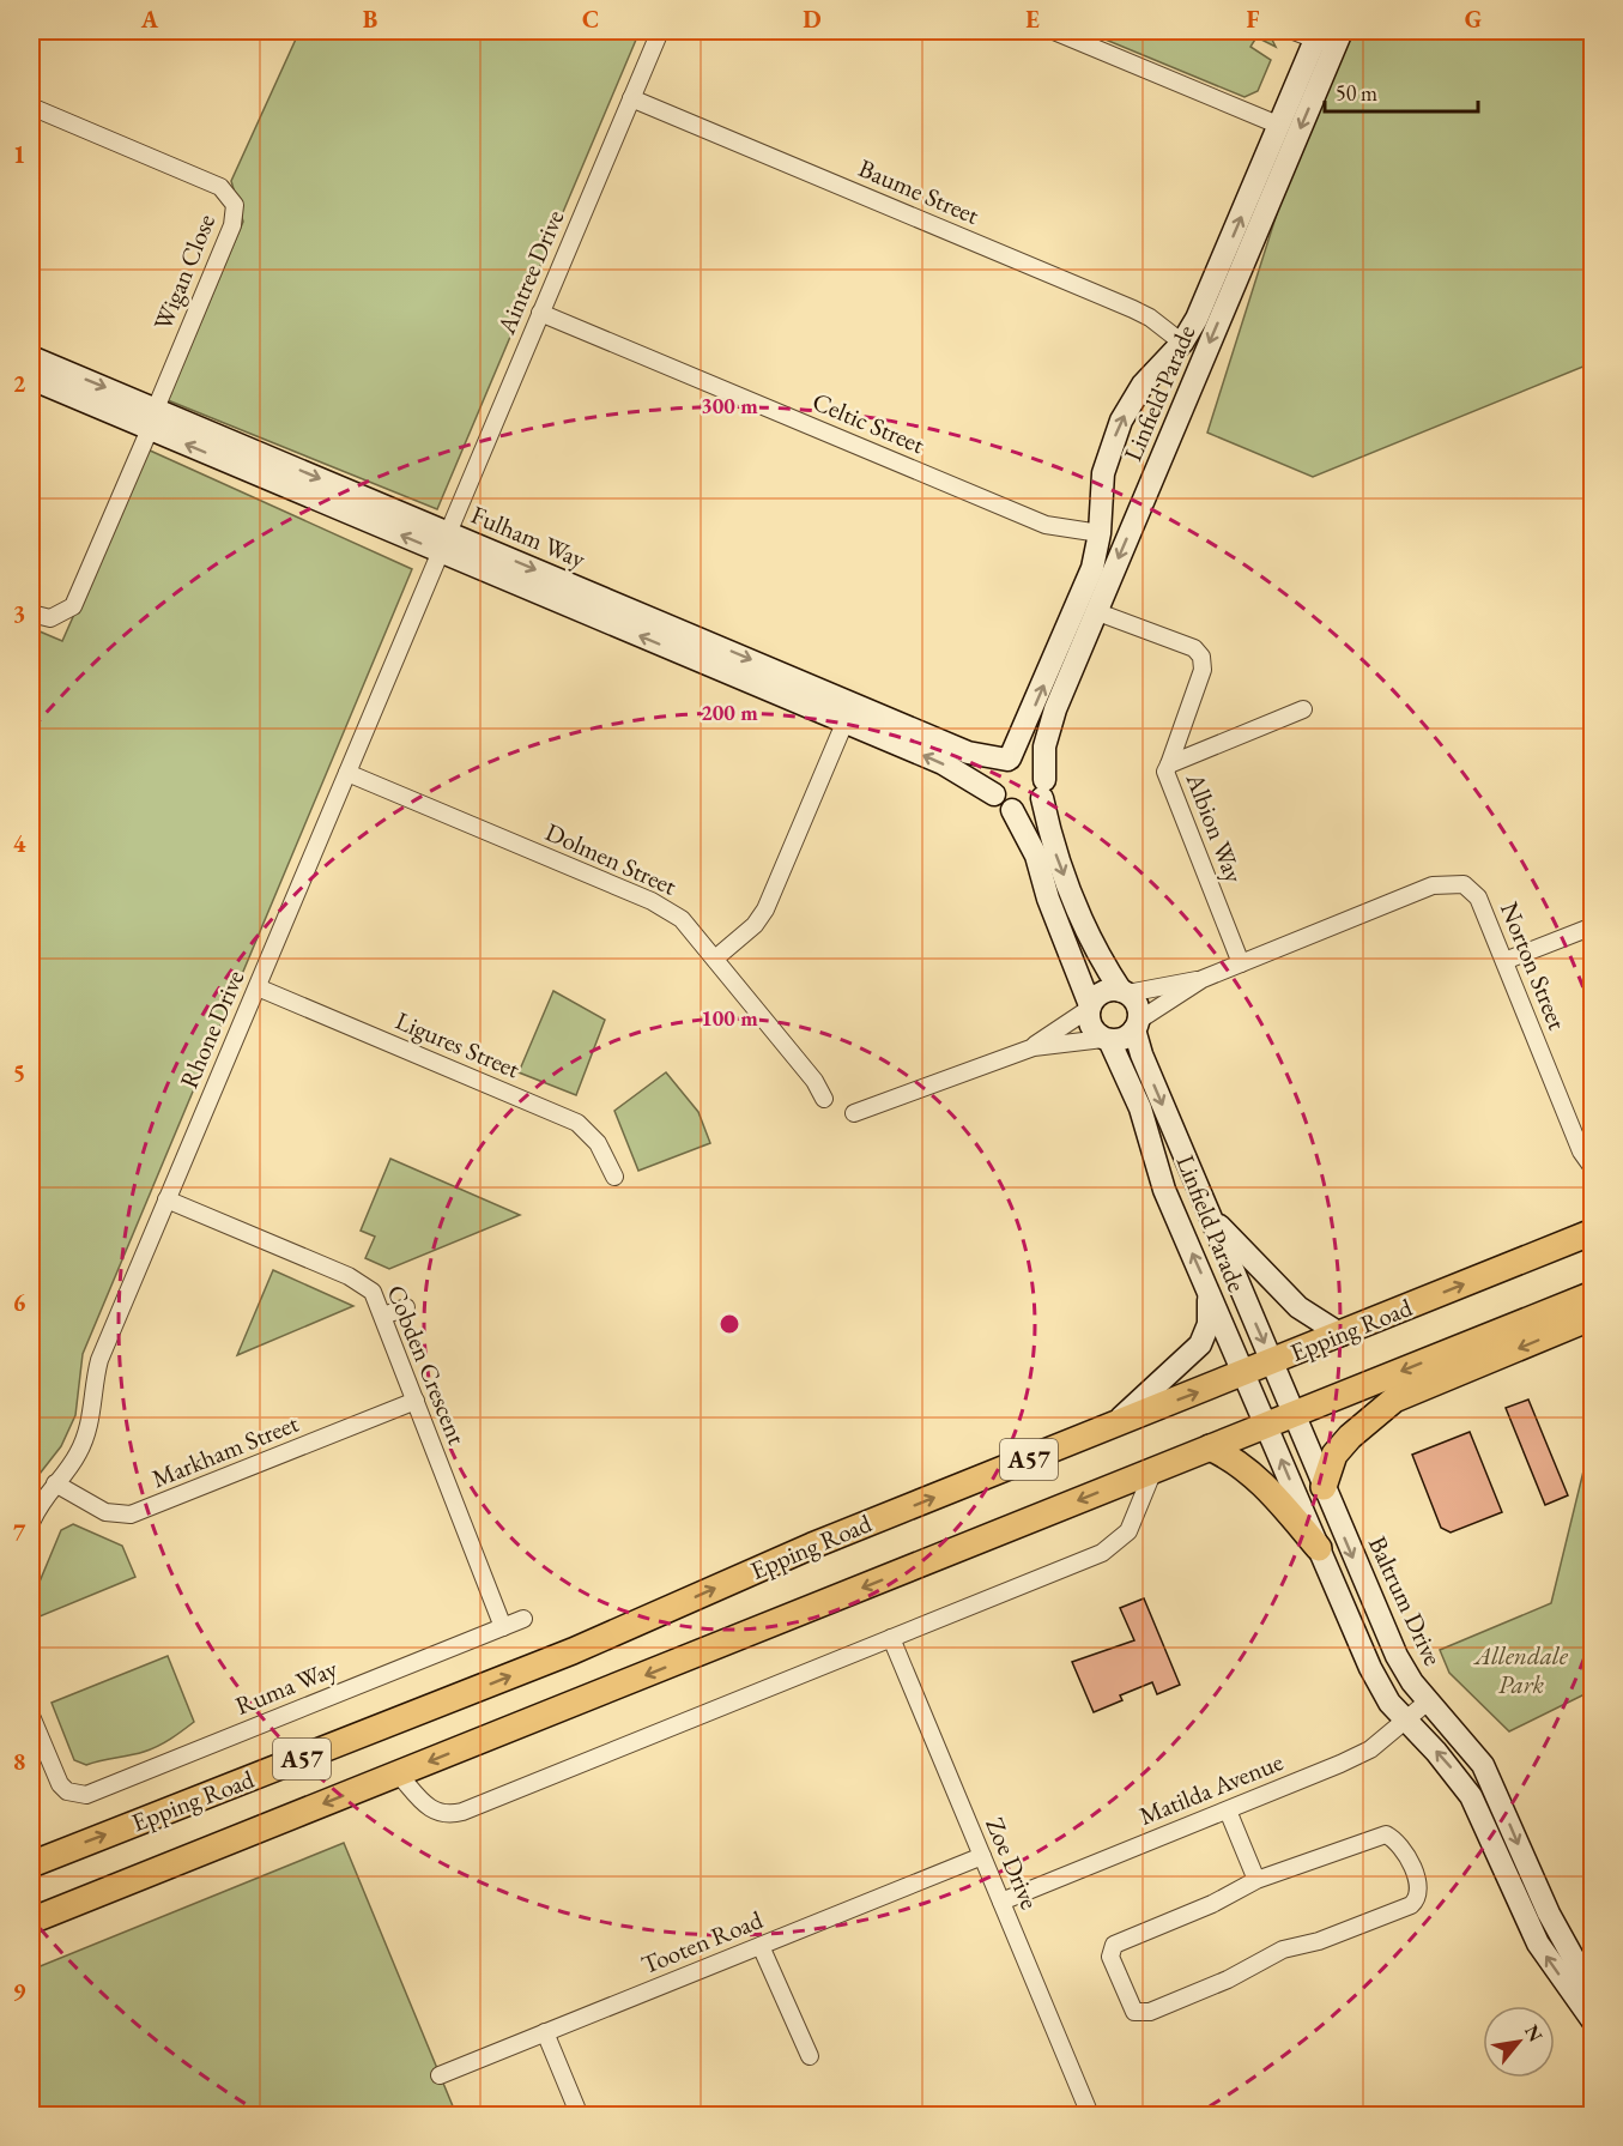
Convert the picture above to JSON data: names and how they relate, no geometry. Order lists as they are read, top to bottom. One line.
{"streets":{"main road":["Epping Road","A57"],"street":["Baume Street","Wigan Close","Aintree Drive","Linfield Parade","Celtic Street","Fulham Way","Albion Way","Dolmen Street","Norton Street","Rhone Drive","Ligures Street","Cobden Crescent","Markham Street","Baltrum Drive","Ruma Way","Matilda Avenue","Zoe Drive","Tooten Road"]},"crossings":[["Baume Street","Aintree Drive"],["Baume Street","Linfield Parade"],["Wigan Close","Fulham Way"],["Aintree Drive","Celtic Street"],["Aintree Drive","Fulham Way"],["Aintree Drive","Rhone Drive"],["Linfield Parade","Celtic Street"],["Linfield Parade","Fulham Way"],["Linfield Parade","Norton Street"],["Linfield Parade","Epping Road"],["Linfield Parade","Baltrum Drive"],["Fulham Way","Rhone Drive"],["Albion Way","Norton Street"],["Dolmen Street","Rhone Drive"],["Rhone Drive","Ligures Street"],["Rhone Drive","Cobden Crescent"],["Rhone Drive","Markham Street"],["Epping Road","Baltrum Drive"],["Cobden Crescent","Markham Street"],["Cobden Crescent","Ruma Way"],["Baltrum Drive","Matilda Avenue"],["Matilda Avenue","Zoe Drive"],["Zoe Drive","Tooten Road"]],"parks":["Allendale Park"],"scale_bar":"50 m","north":"top right","grid":{"columns":["A","B","C","D","E","F","G"],"rows":["1","2","3","4","5","6","7","8","9"]},"rings":["300 m","200 m","100 m"]}
